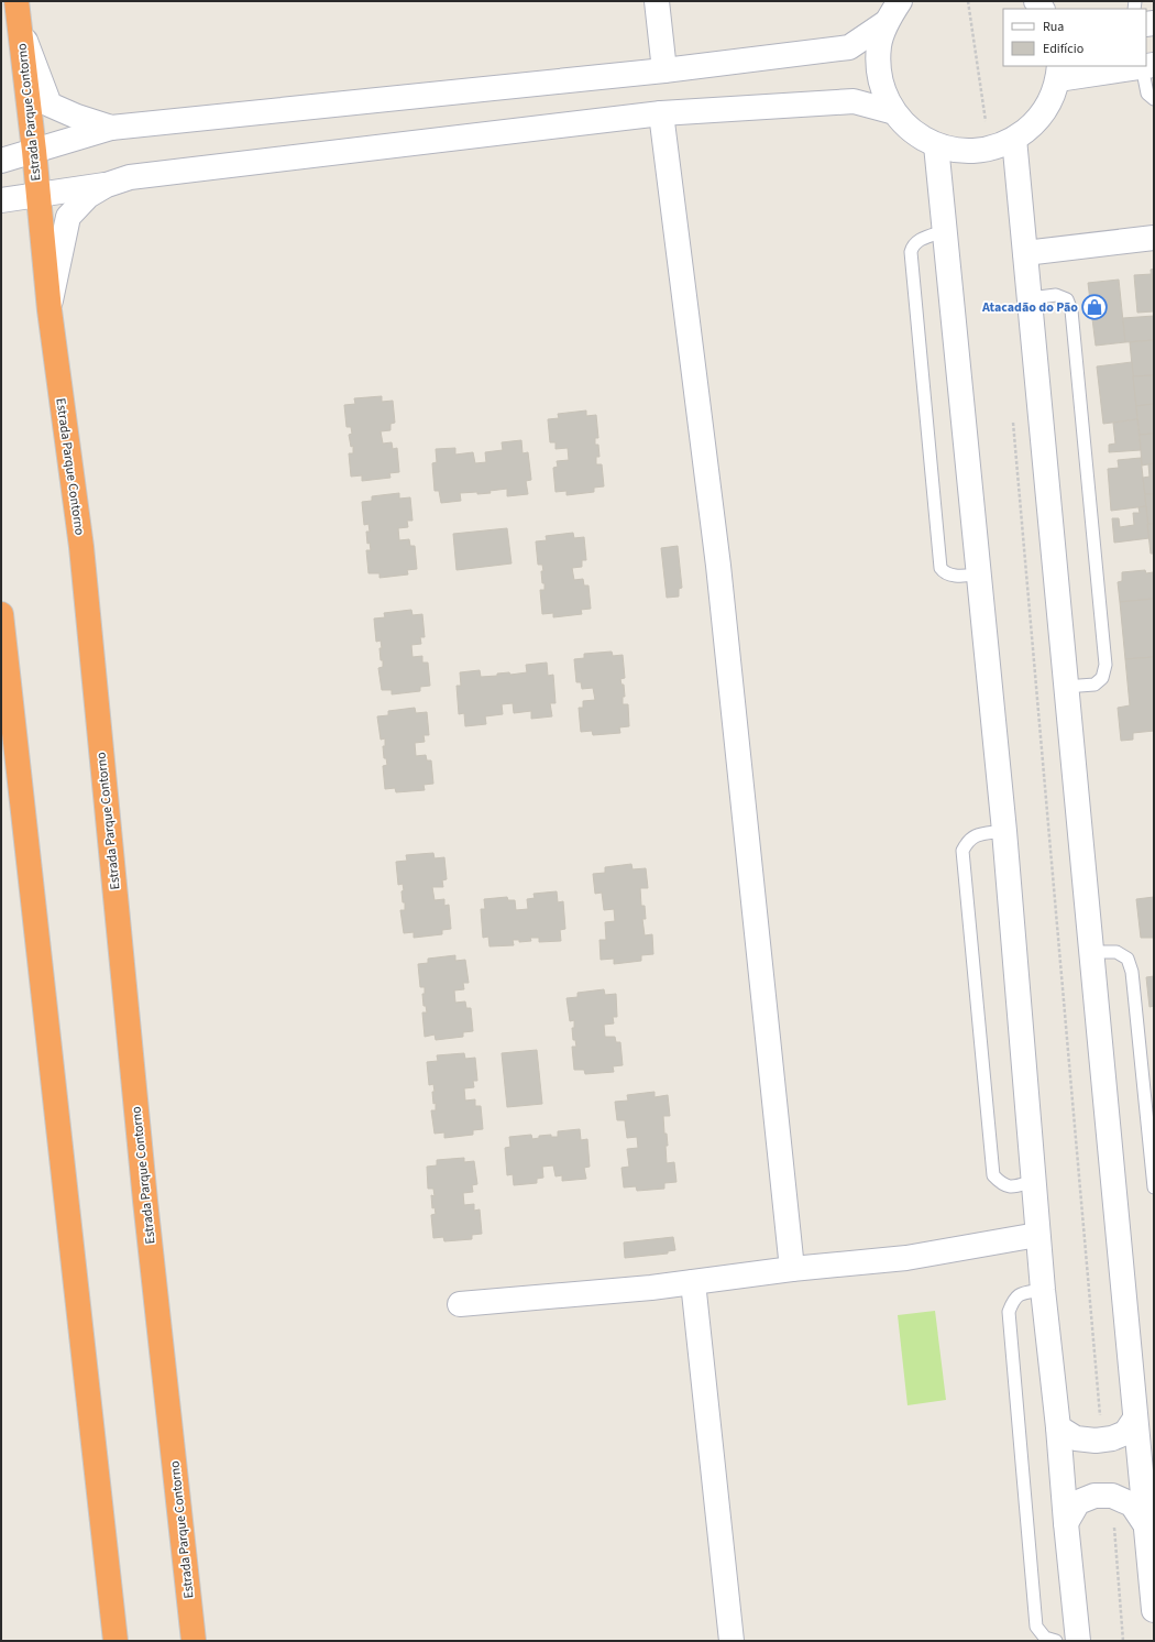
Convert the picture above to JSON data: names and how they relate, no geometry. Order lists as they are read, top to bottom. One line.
{"streets":{"highway":["Estrada Parque Contorno"]},"places":{"shop":["Atacadão do Pão"]},"legend":["Rua","Edifício"]}
